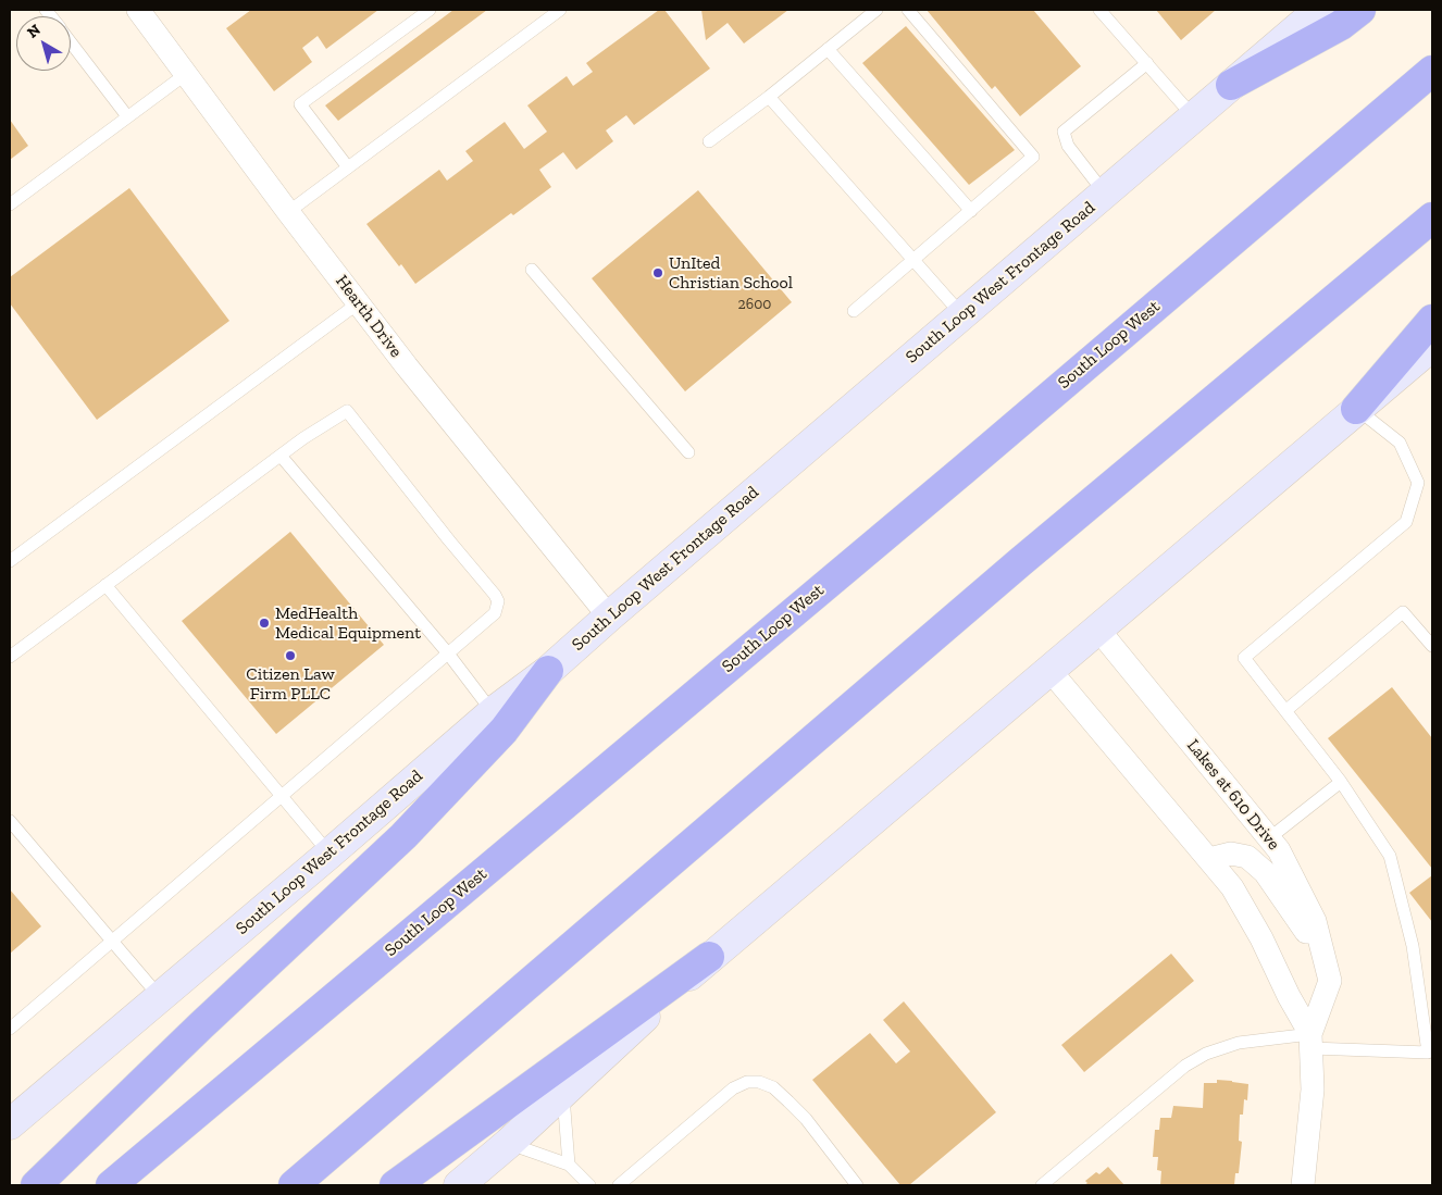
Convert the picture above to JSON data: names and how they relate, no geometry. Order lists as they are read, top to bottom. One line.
{"streets":{"highway":["South Loop West"],"main road":["South Loop West Frontage Road"],"street":["Hearth Drive","Lakes at 610 Drive"]},"crossings":[["South Loop West Frontage Road","Hearth Drive"]],"places":["UnIted Christian School","MedHealth Medical Equipment","Citizen Law Firm PLLC"],"house_numbers":["2600"],"north":"top left"}
